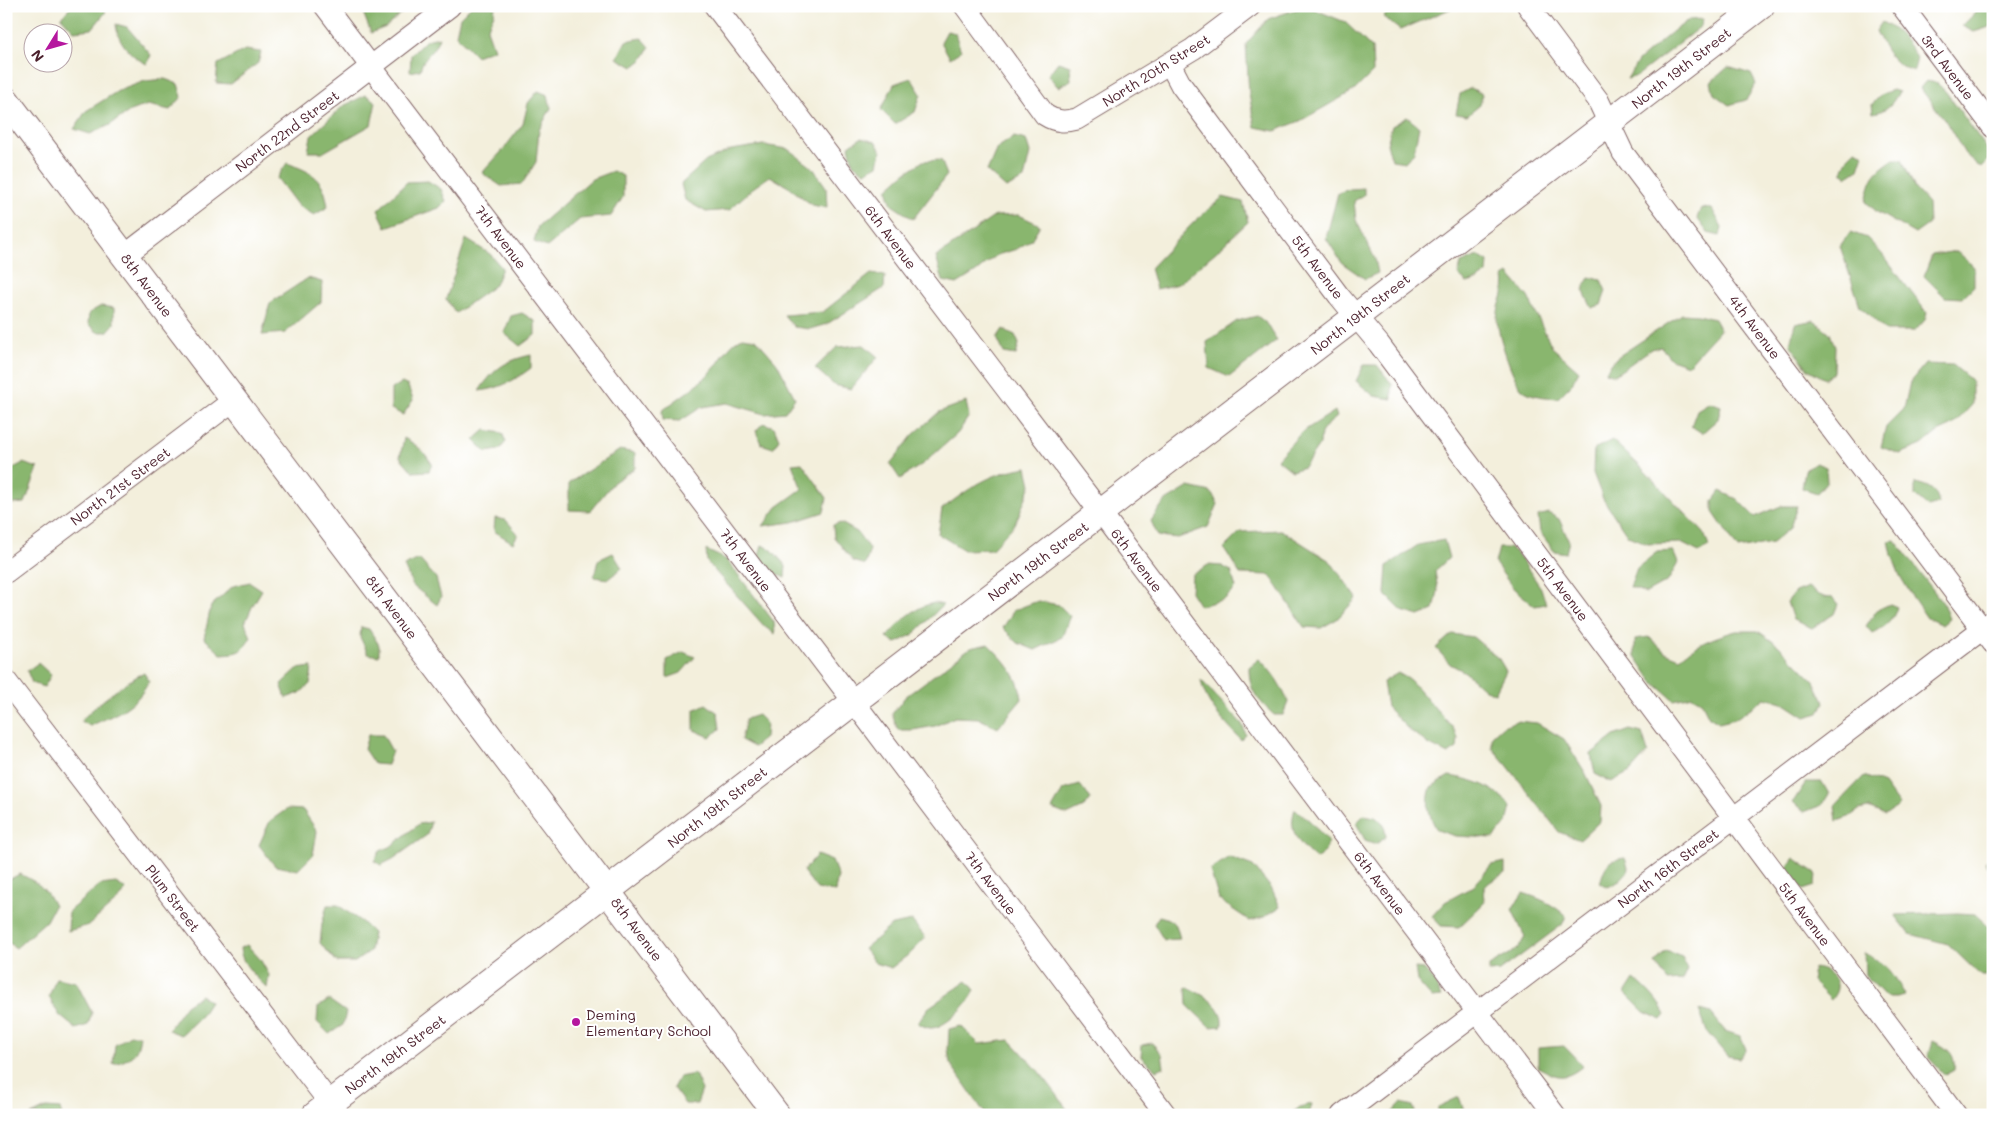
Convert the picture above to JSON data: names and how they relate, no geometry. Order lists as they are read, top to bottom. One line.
{"streets":{"street":["3rd Avenue","North 19th Street","North 20th Street","North 22nd Street","7th Avenue","6th Avenue","5th Avenue","8th Avenue","4th Avenue","North 21st Street","North 16th Street","Plum Street"]},"crossings":[["North 19th Street","7th Avenue"],["North 19th Street","6th Avenue"],["North 19th Street","5th Avenue"],["North 19th Street","8th Avenue"],["North 19th Street","4th Avenue"],["North 19th Street","Plum Street"],["North 20th Street","5th Avenue"],["North 22nd Street","7th Avenue"],["North 22nd Street","8th Avenue"],["6th Avenue","North 16th Street"],["5th Avenue","North 16th Street"],["8th Avenue","North 21st Street"],["4th Avenue","North 16th Street"]],"places":["Deming Elementary School"],"north":"bottom left"}
